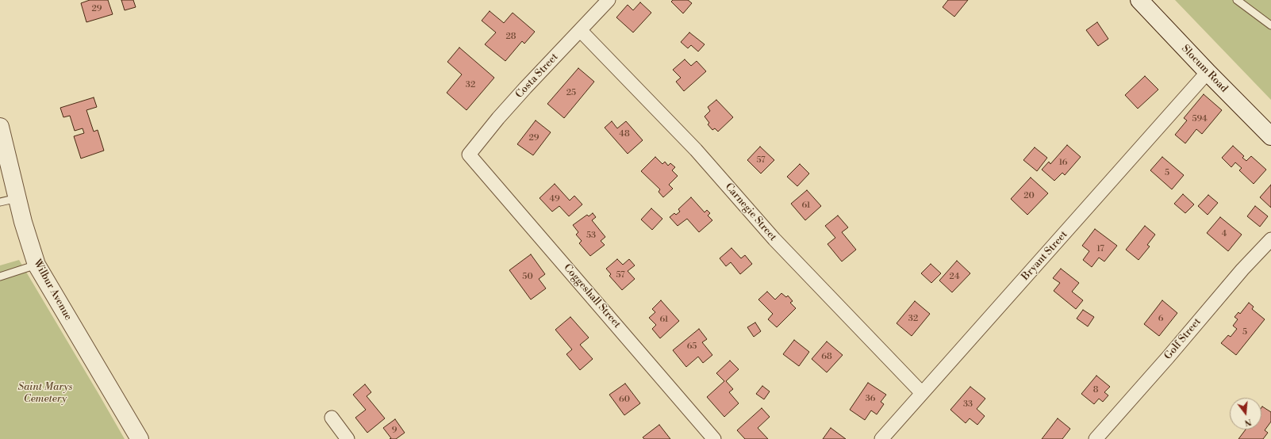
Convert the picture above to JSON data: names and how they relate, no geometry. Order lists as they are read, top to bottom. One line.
{"streets":{"street":["Slocum Road","Costa Street","Carnegie Street","Bryant Street","Wilbur Avenue","Coggeshall Street","Golf Street"]},"crossings":[["Slocum Road","Bryant Street"],["Costa Street","Carnegie Street"],["Costa Street","Coggeshall Street"],["Carnegie Street","Bryant Street"]],"parks":["Saint Marys Cemetery"],"house_numbers":["29","28","32","25","594","48","29","57","16","5","20","49","61","4","53","17","57","50","24","32","6","61","5","65","68","8","36","60","33","9"],"north":"bottom"}
